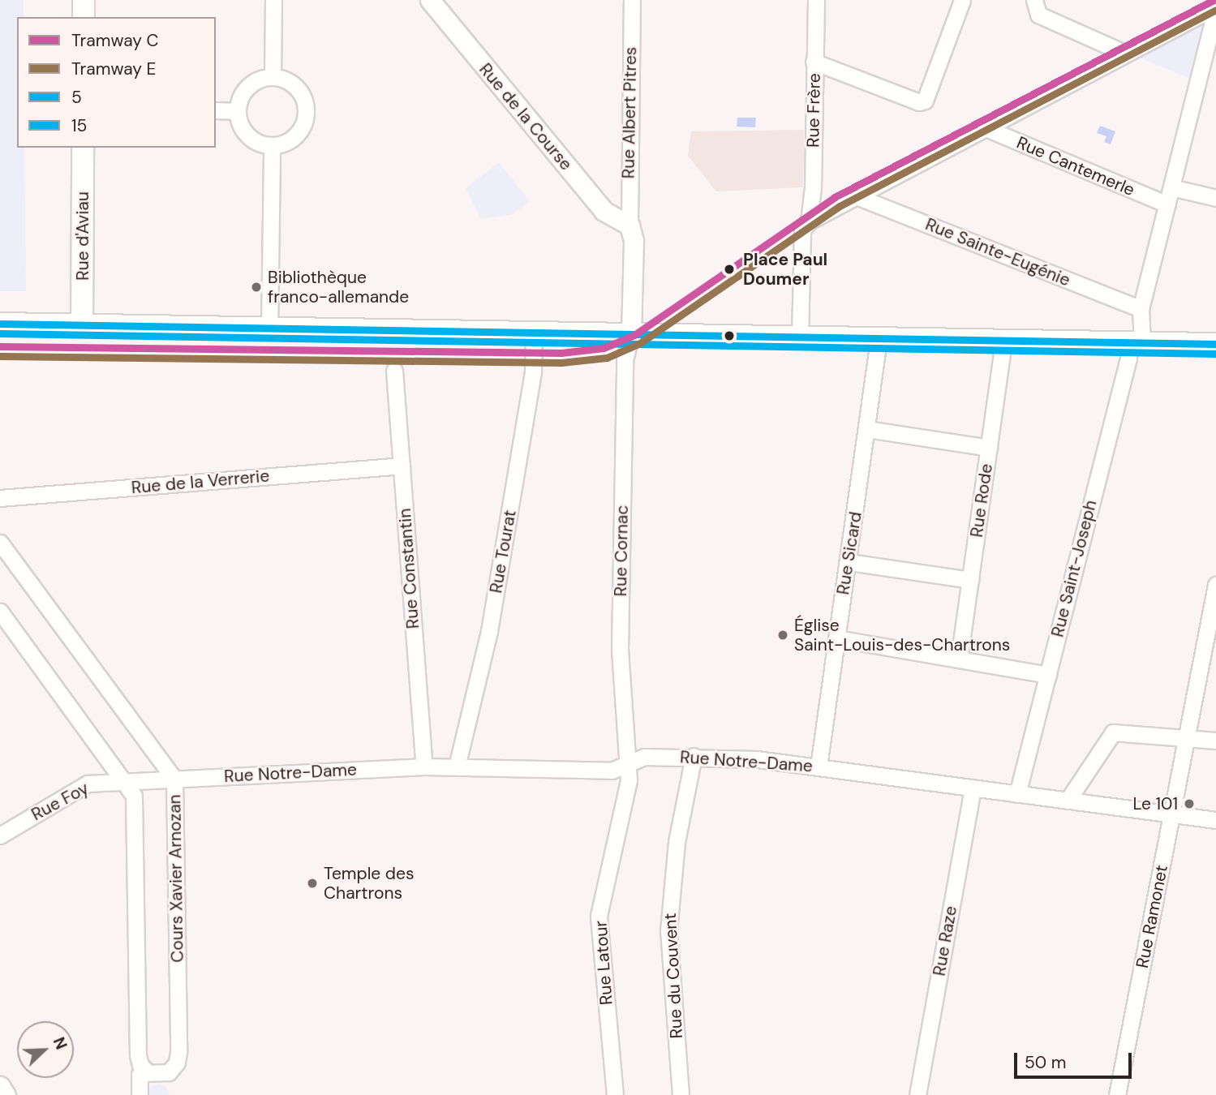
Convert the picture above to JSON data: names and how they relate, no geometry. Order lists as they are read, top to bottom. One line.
{"streets":{"main road":["Rue d'Aviau"],"street":["Rue Frère","Rue Albert Pitres","Rue de la Course","Rue Cantemerle","Rue Sainte-Eugénie","Rue de la Verrerie","Rue Rode","Rue Cornac","Rue Tourat","Rue Sicard","Rue Constantin","Rue Saint-Joseph","Rue Notre-Dame","Rue Foy","Cours Xavier Arnozan","Rue Ramonet","Rue Raze","Rue Latour","Rue du Couvent"]},"crossings":[["Rue Albert Pitres","Rue de la Course"],["Rue Cantemerle","Rue Saint-Joseph"],["Rue Sainte-Eugénie","Rue Saint-Joseph"],["Rue de la Verrerie","Rue Constantin"],["Rue Cornac","Rue Notre-Dame"],["Rue Cornac","Rue Latour"],["Rue Tourat","Rue Notre-Dame"],["Rue Sicard","Rue Notre-Dame"],["Rue Constantin","Rue Notre-Dame"],["Rue Saint-Joseph","Rue Notre-Dame"],["Rue Notre-Dame","Rue Foy"],["Rue Notre-Dame","Cours Xavier Arnozan"],["Rue Notre-Dame","Rue Ramonet"],["Rue Notre-Dame","Rue Raze"],["Rue Notre-Dame","Rue Latour"],["Rue Notre-Dame","Rue du Couvent"]],"places":["Place Paul Doumer","Bibliothèque franco-allemande","Église Saint-Louis-des-Chartrons","Le 101","Temple des Chartrons"],"lines":["tram line C","tram line E","transit line 5","transit line 15"],"legend":["Tramway C","Tramway E","5","15"],"scale_bar":"50 m","north":"top right"}
